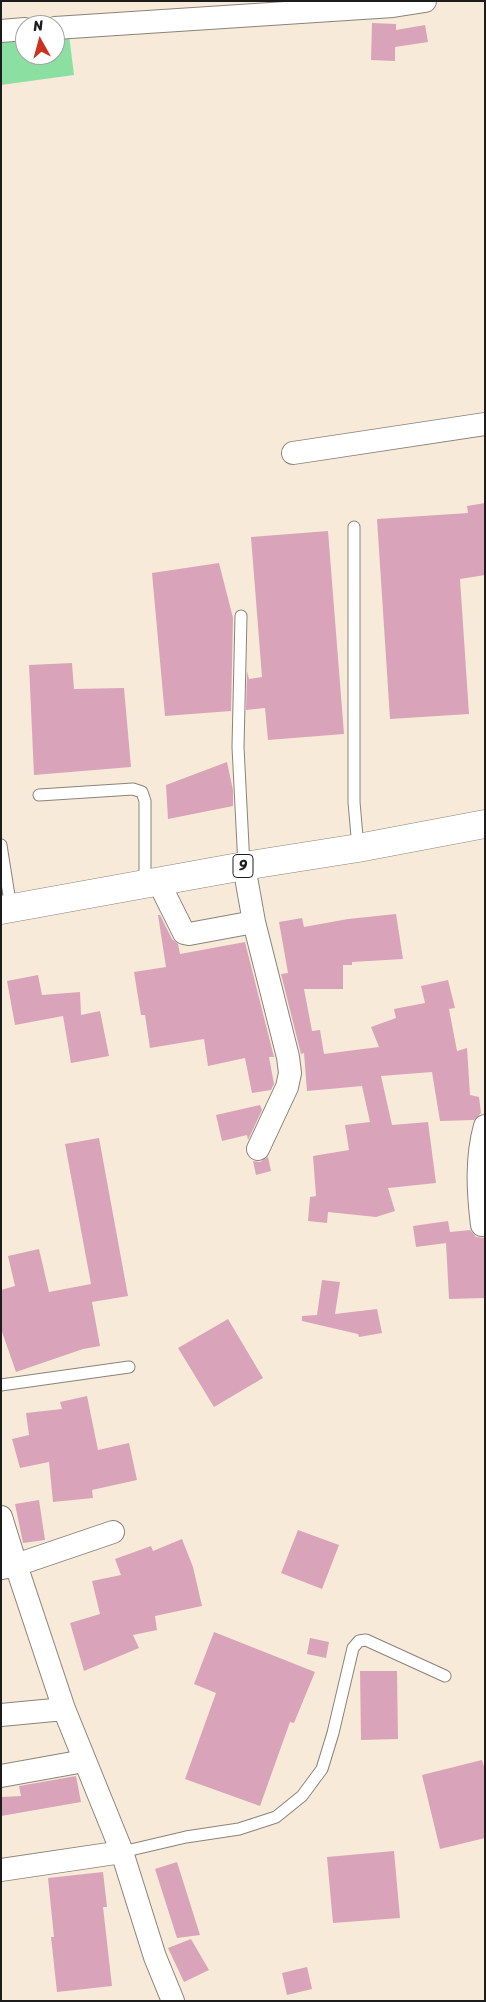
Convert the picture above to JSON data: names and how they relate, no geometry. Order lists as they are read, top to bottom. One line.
{"streets":{"highway":["9"]},"north":"top"}
